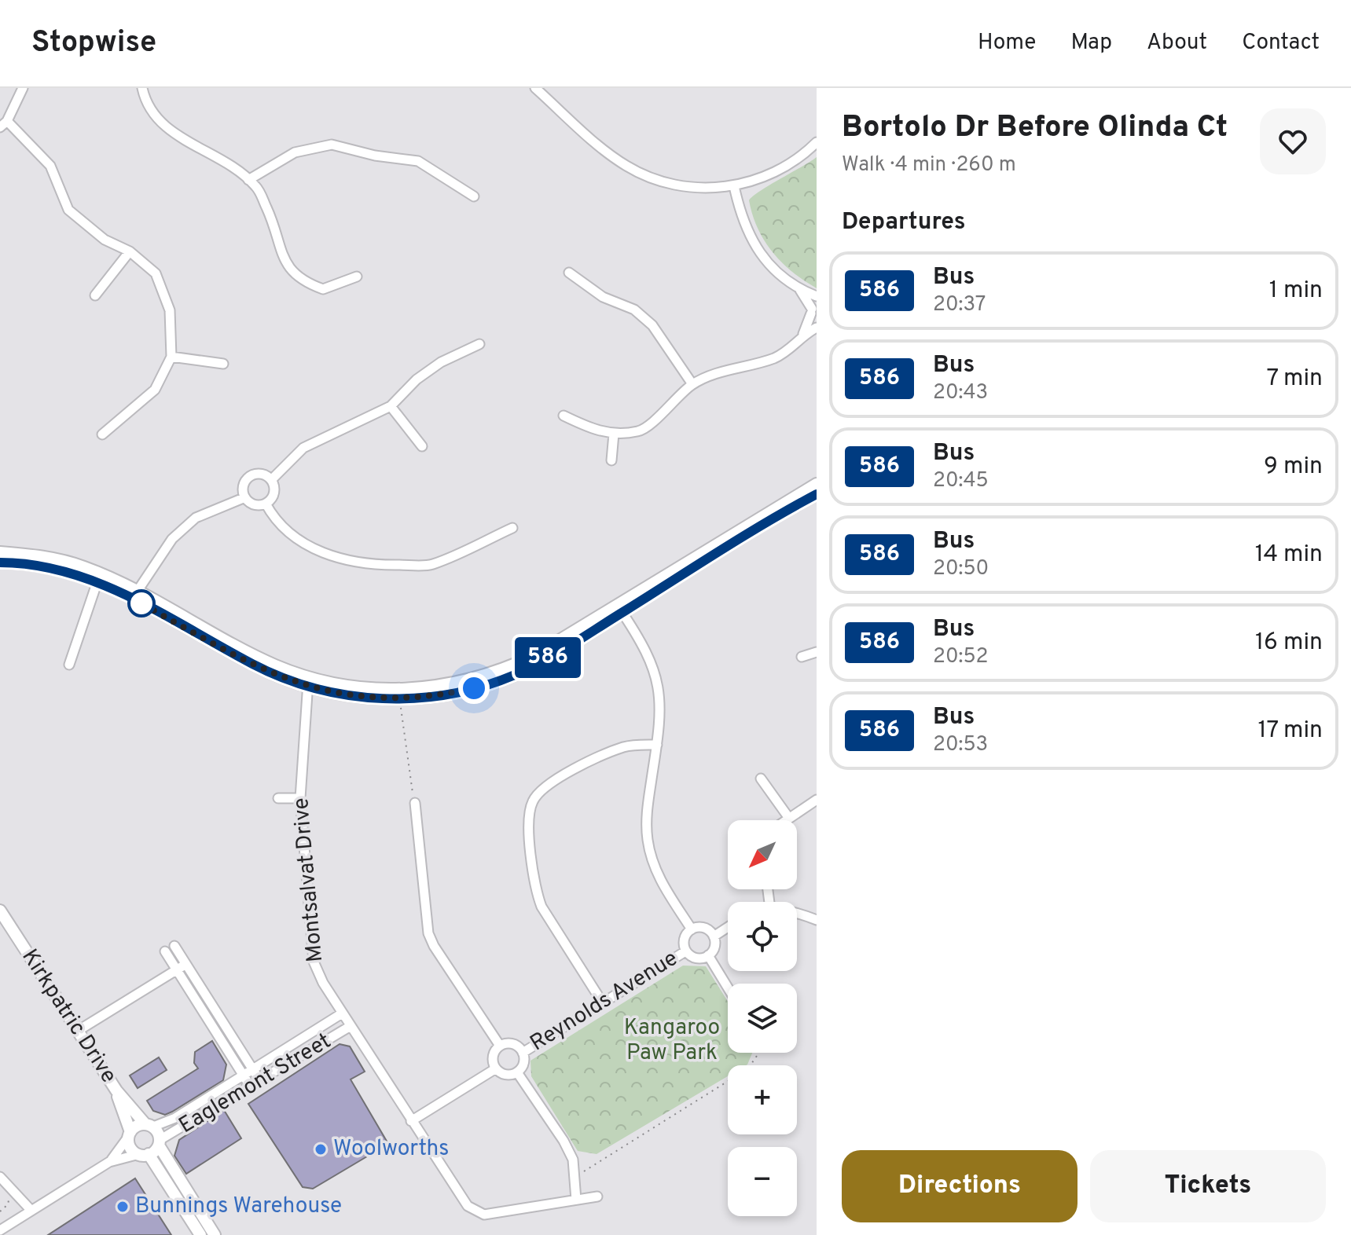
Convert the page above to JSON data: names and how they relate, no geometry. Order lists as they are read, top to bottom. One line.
{"streets":{"street":["Montsalvat Drive","Reynolds Avenue","Kirkpatric Drive","Eaglemont Street"]},"crossings":[["Montsalvat Drive","Eaglemont Street"],["Kirkpatric Drive","Eaglemont Street"]],"parks":["Kangaroo Paw Park"],"places":["Woolworths","Bunnings Warehouse"],"lines":["bus line 586"],"north":"bottom left","page":{"header":"Stopwise","nav":["Home","Map","About","Contact"],"on_map":"586","heading":[["Bortolo Dr Before Olinda Ct","Walk · 4 min · 260 m"],"Departures"],"list":[{"mark":"586","name":"Bus","note":"20:37","value":"1 min"},{"mark":"586","name":"Bus","note":"20:43","value":"7 min"},{"mark":"586","name":"Bus","note":"20:45","value":"9 min"},{"mark":"586","name":"Bus","note":"20:50","value":"14 min"},{"mark":"586","name":"Bus","note":"20:52","value":"16 min"},{"mark":"586","name":"Bus","note":"20:53","value":"17 min"}],"map_buttons":["+","−"],"buttons":["Directions","Tickets"]}}
